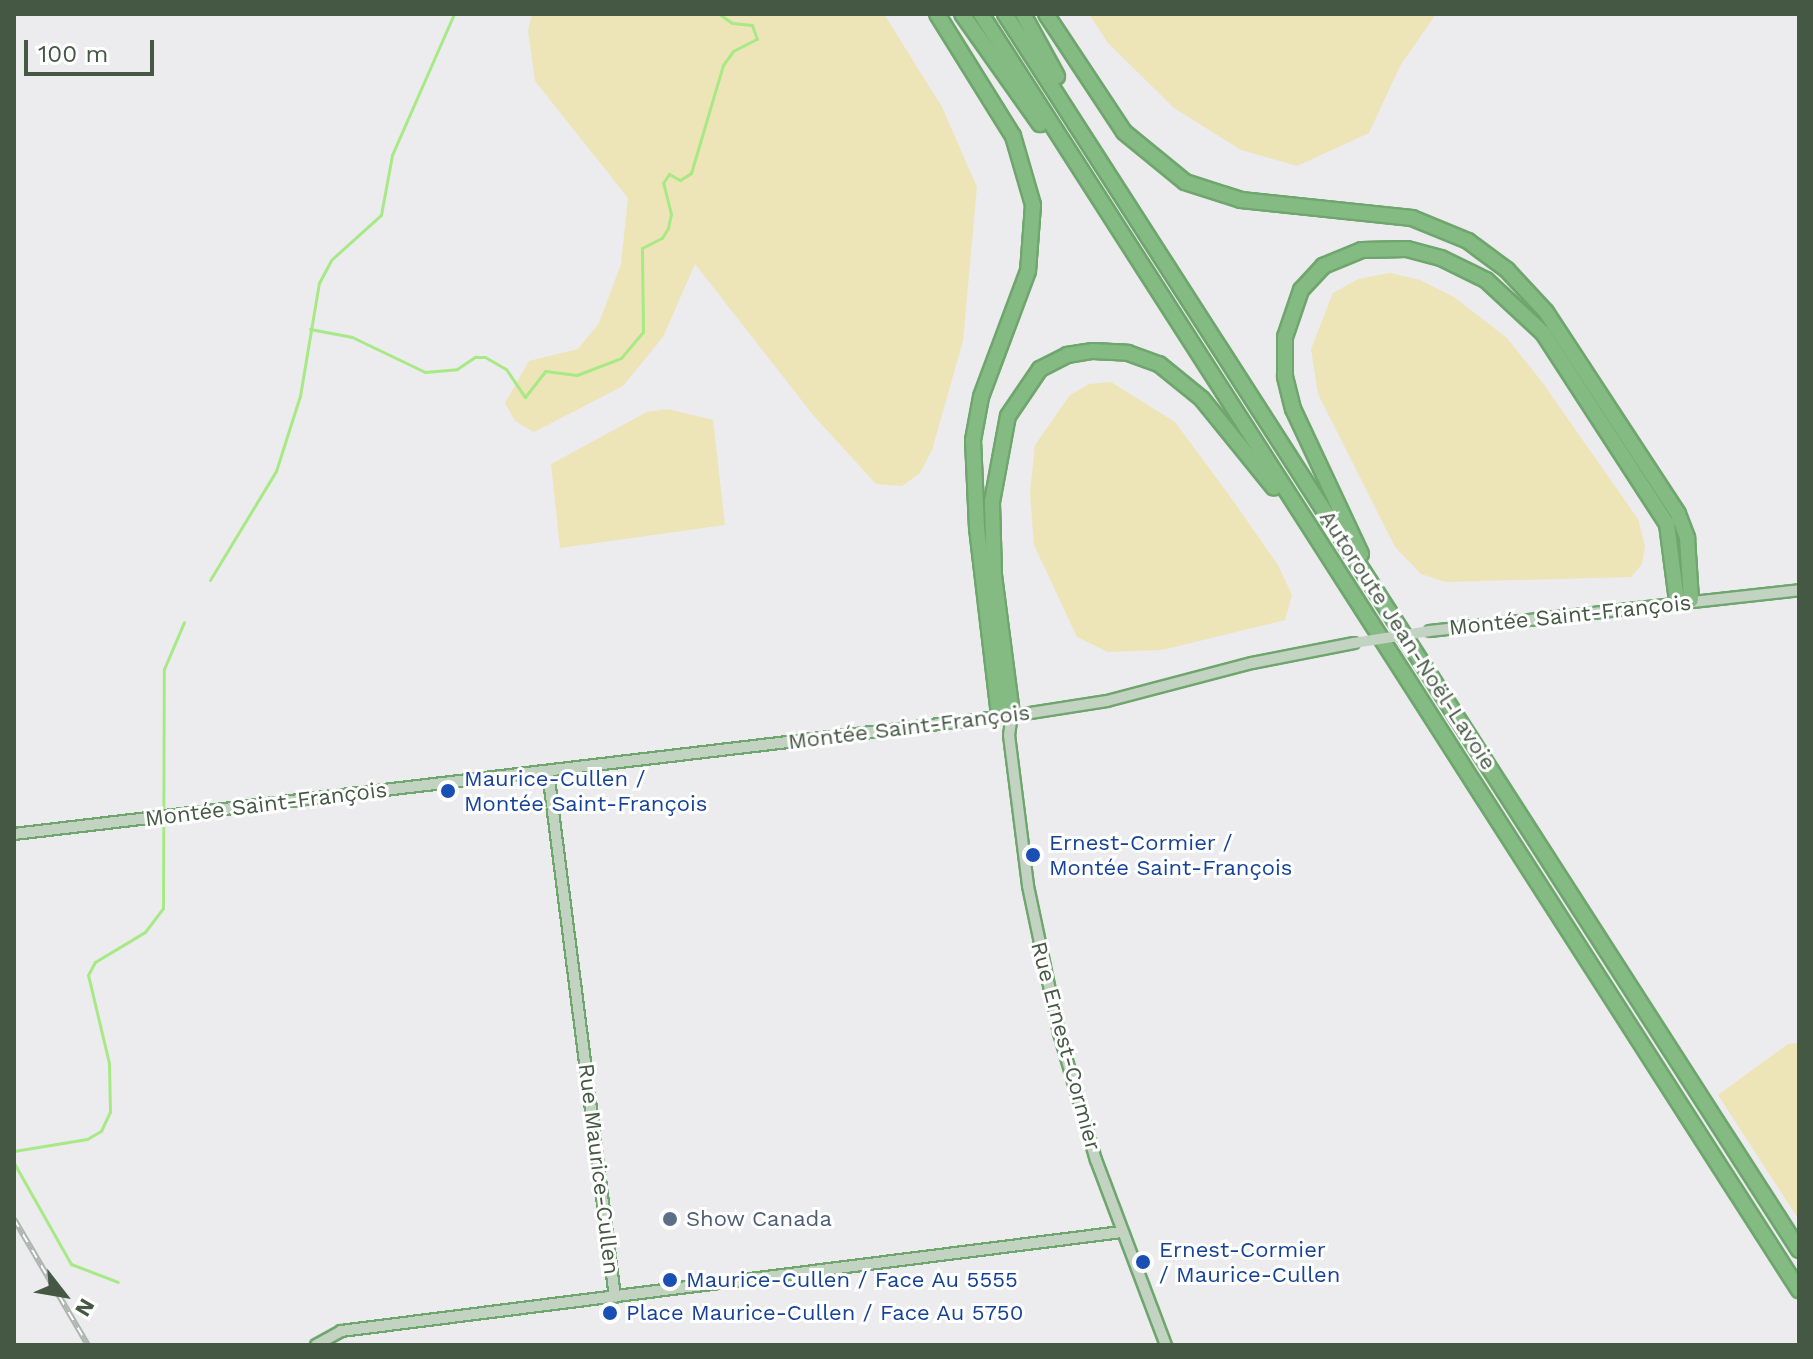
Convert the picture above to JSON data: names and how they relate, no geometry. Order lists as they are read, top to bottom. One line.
{"streets":{"highway":["Autoroute Jean-Noël-Lavoie"],"street":["Montée Saint-François","Rue Ernest-Cormier","Rue Maurice-Cullen"]},"crossings":[["Montée Saint-François","Rue Ernest-Cormier"],["Montée Saint-François","Rue Maurice-Cullen"],["Rue Ernest-Cormier","Rue Maurice-Cullen"]],"places":["Maurice-Cullen / Montée Saint-François","Ernest-Cormier / Montée Saint-François","Show Canada","Ernest-Cormier / Maurice-Cullen","Maurice-Cullen / Face Au 5555","Place Maurice-Cullen / Face Au 5750"],"scale_bar":"100 m","north":"bottom right"}
